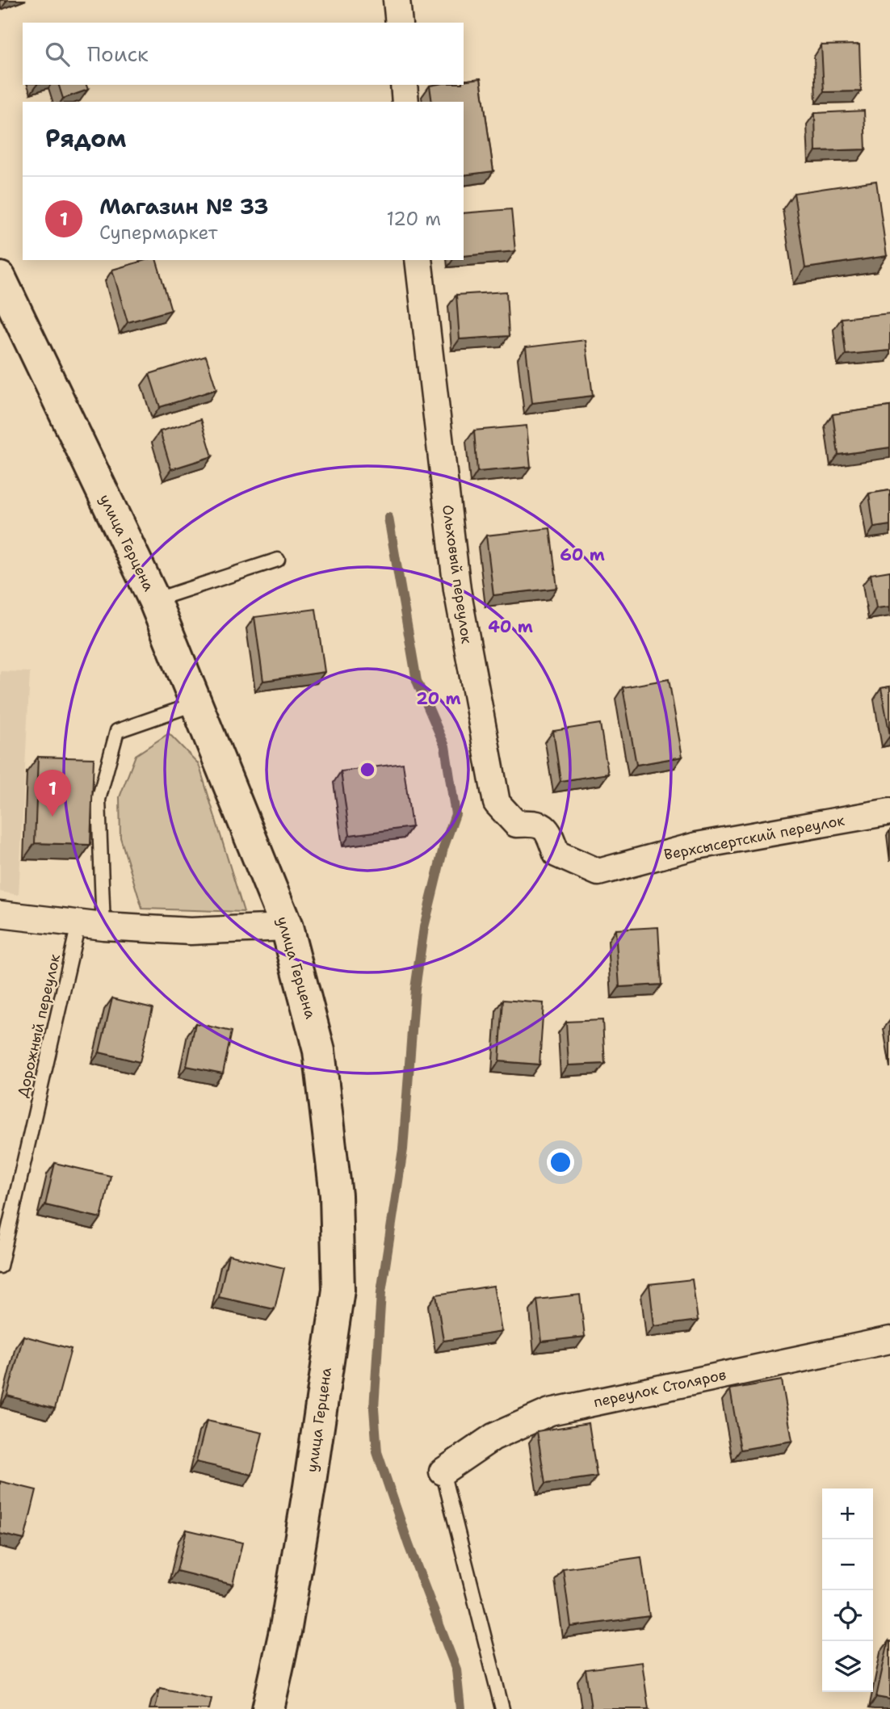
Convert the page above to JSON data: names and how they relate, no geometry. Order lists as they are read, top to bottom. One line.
{"streets":{"main road":["улица Герцена"],"street":["Ольховый переулок","Верхсысертский переулок","переулок Столяров"],"lane":["Дорожный переулок"]},"crossings":[["Ольховый переулок","Верхсысертский переулок"]],"page":{"search":"Поиск","heading":"Рядом","list":[{"mark":"1","name":"Магазин № 33","note":"Супермаркет","value":"120 m"}],"pins":"1","map_buttons":["+","−"]},"rings":["60 m","40 m","20 m"]}
